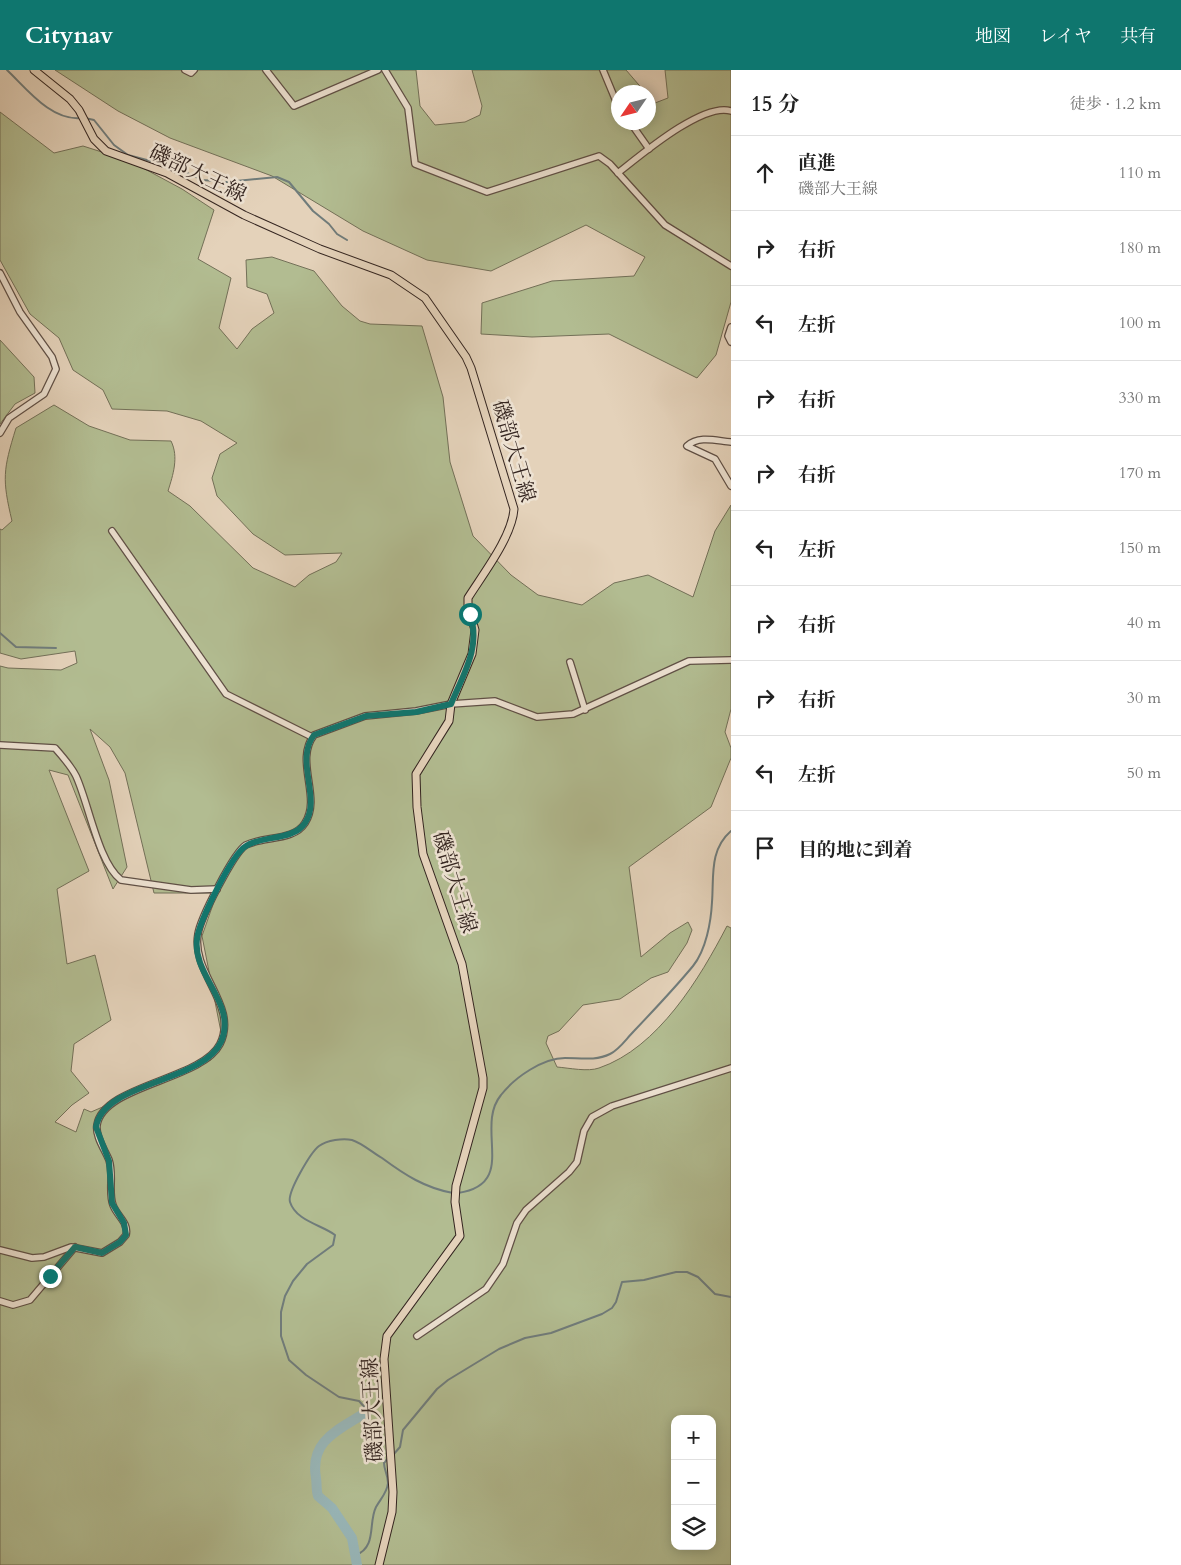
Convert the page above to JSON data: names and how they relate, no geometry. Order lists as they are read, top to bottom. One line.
{"streets":{"main road":["磯部大王線"]},"north":"bottom left","page":{"header":"Citynav","nav":["地図","レイヤ","共有"],"heading":["15 分","徒歩 · 1.2 km"],"list":[["直進","磯部大王線","110 m"],["右折","180 m"],["左折","100 m"],["右折","330 m"],["右折","170 m"],["左折","150 m"],["右折","40 m"],["右折","30 m"],["左折","50 m"],"目的地に到着"],"map_buttons":["+","−"]}}
